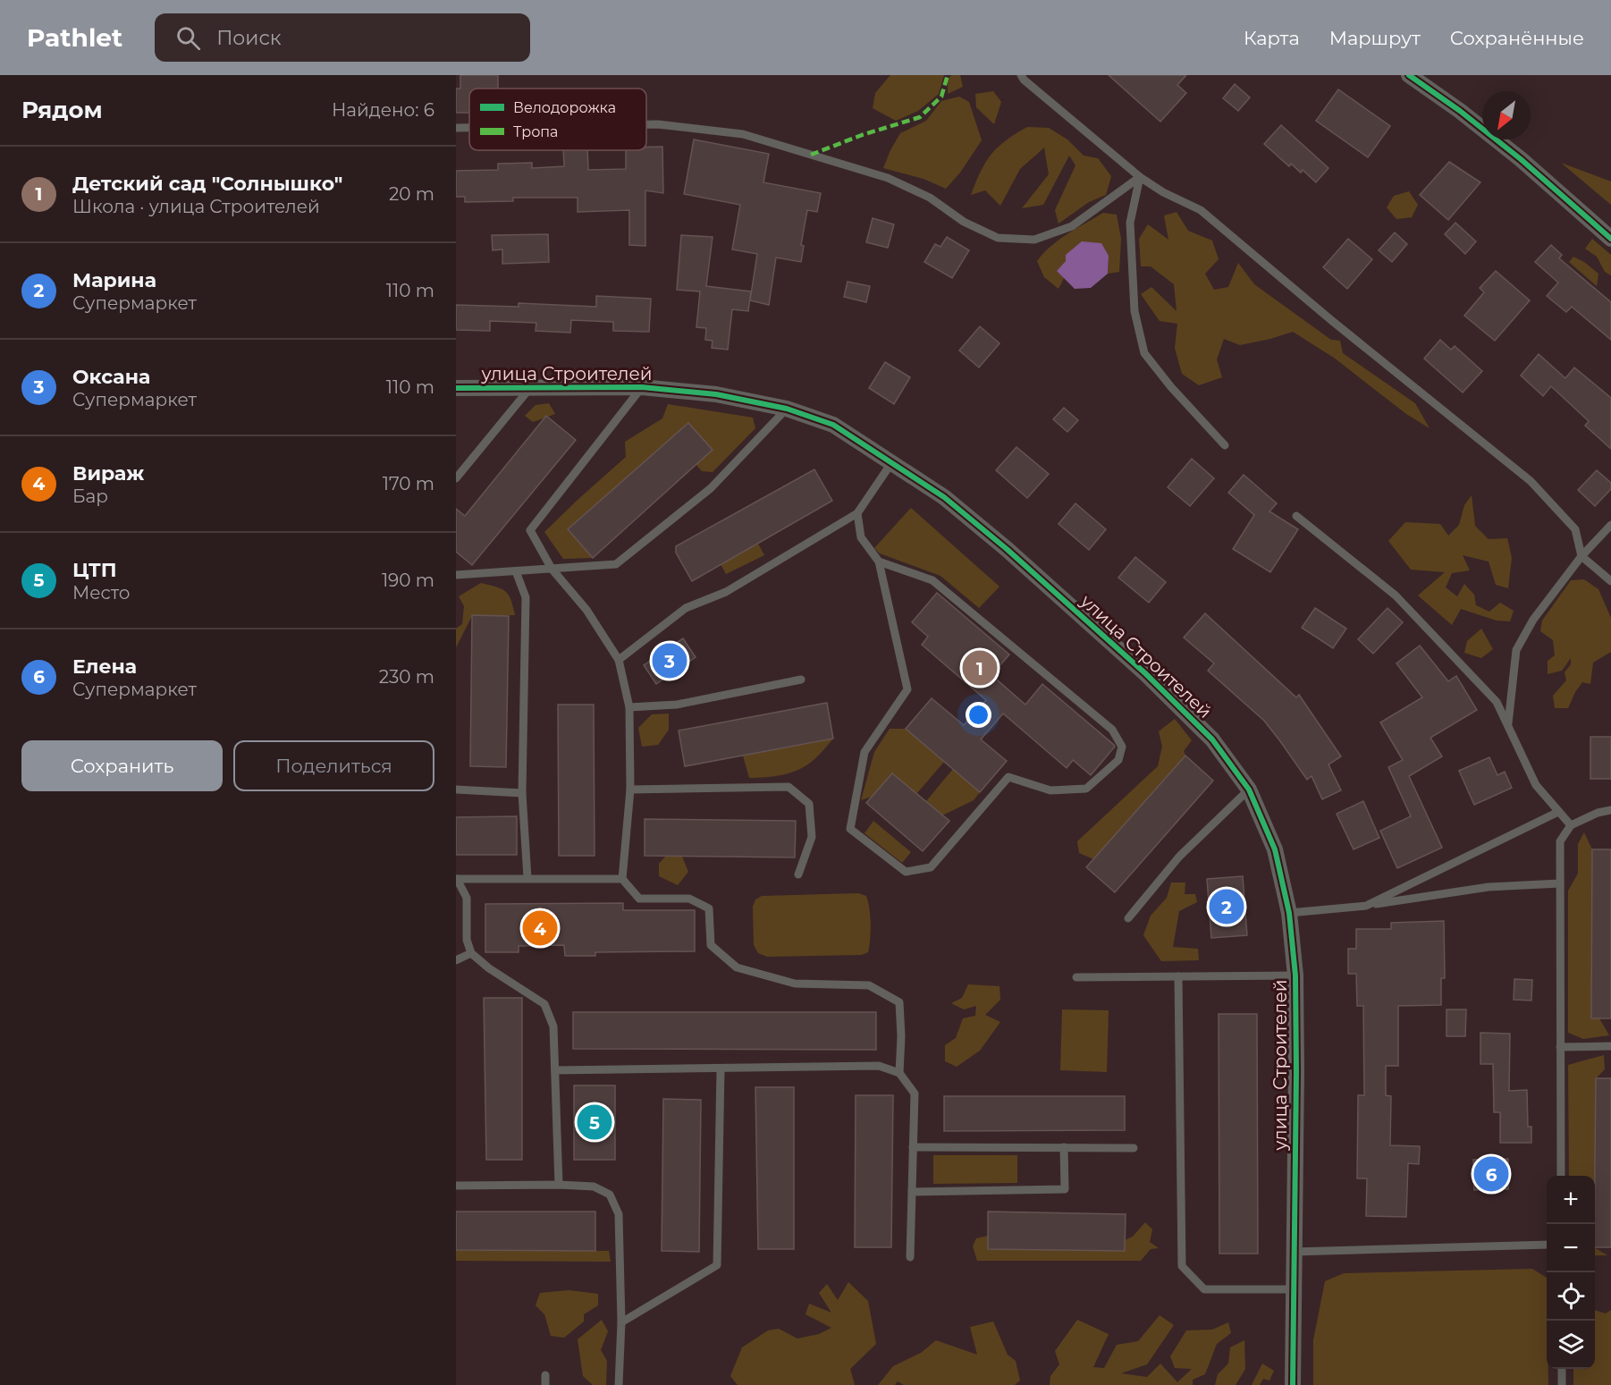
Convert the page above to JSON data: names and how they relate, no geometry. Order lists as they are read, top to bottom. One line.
{"streets":{"street":["улица Строителей"]},"legend":["Велодорожка","Тропа"],"north":"bottom left","page":{"header":"Pathlet","search":"Поиск","nav":["Карта","Маршрут","Сохранённые"],"heading":["Рядом","Найдено: 6"],"list":[{"mark":"1","name":"Детский сад \"Солнышко\"","note":"Школа · улица Строителей","value":"20 m"},{"mark":"2","name":"Марина","note":"Супермаркет","value":"110 m"},{"mark":"3","name":"Оксана","note":"Супермаркет","value":"110 m"},{"mark":"4","name":"Вираж","note":"Бар","value":"170 m"},{"mark":"5","name":"ЦТП","note":"Место","value":"190 m"},{"mark":"6","name":"Елена","note":"Супермаркет","value":"230 m"}],"pins":["3","1","2","4","5","6"],"buttons":["Сохранить","Поделиться"],"map_buttons":["+","−"]}}
